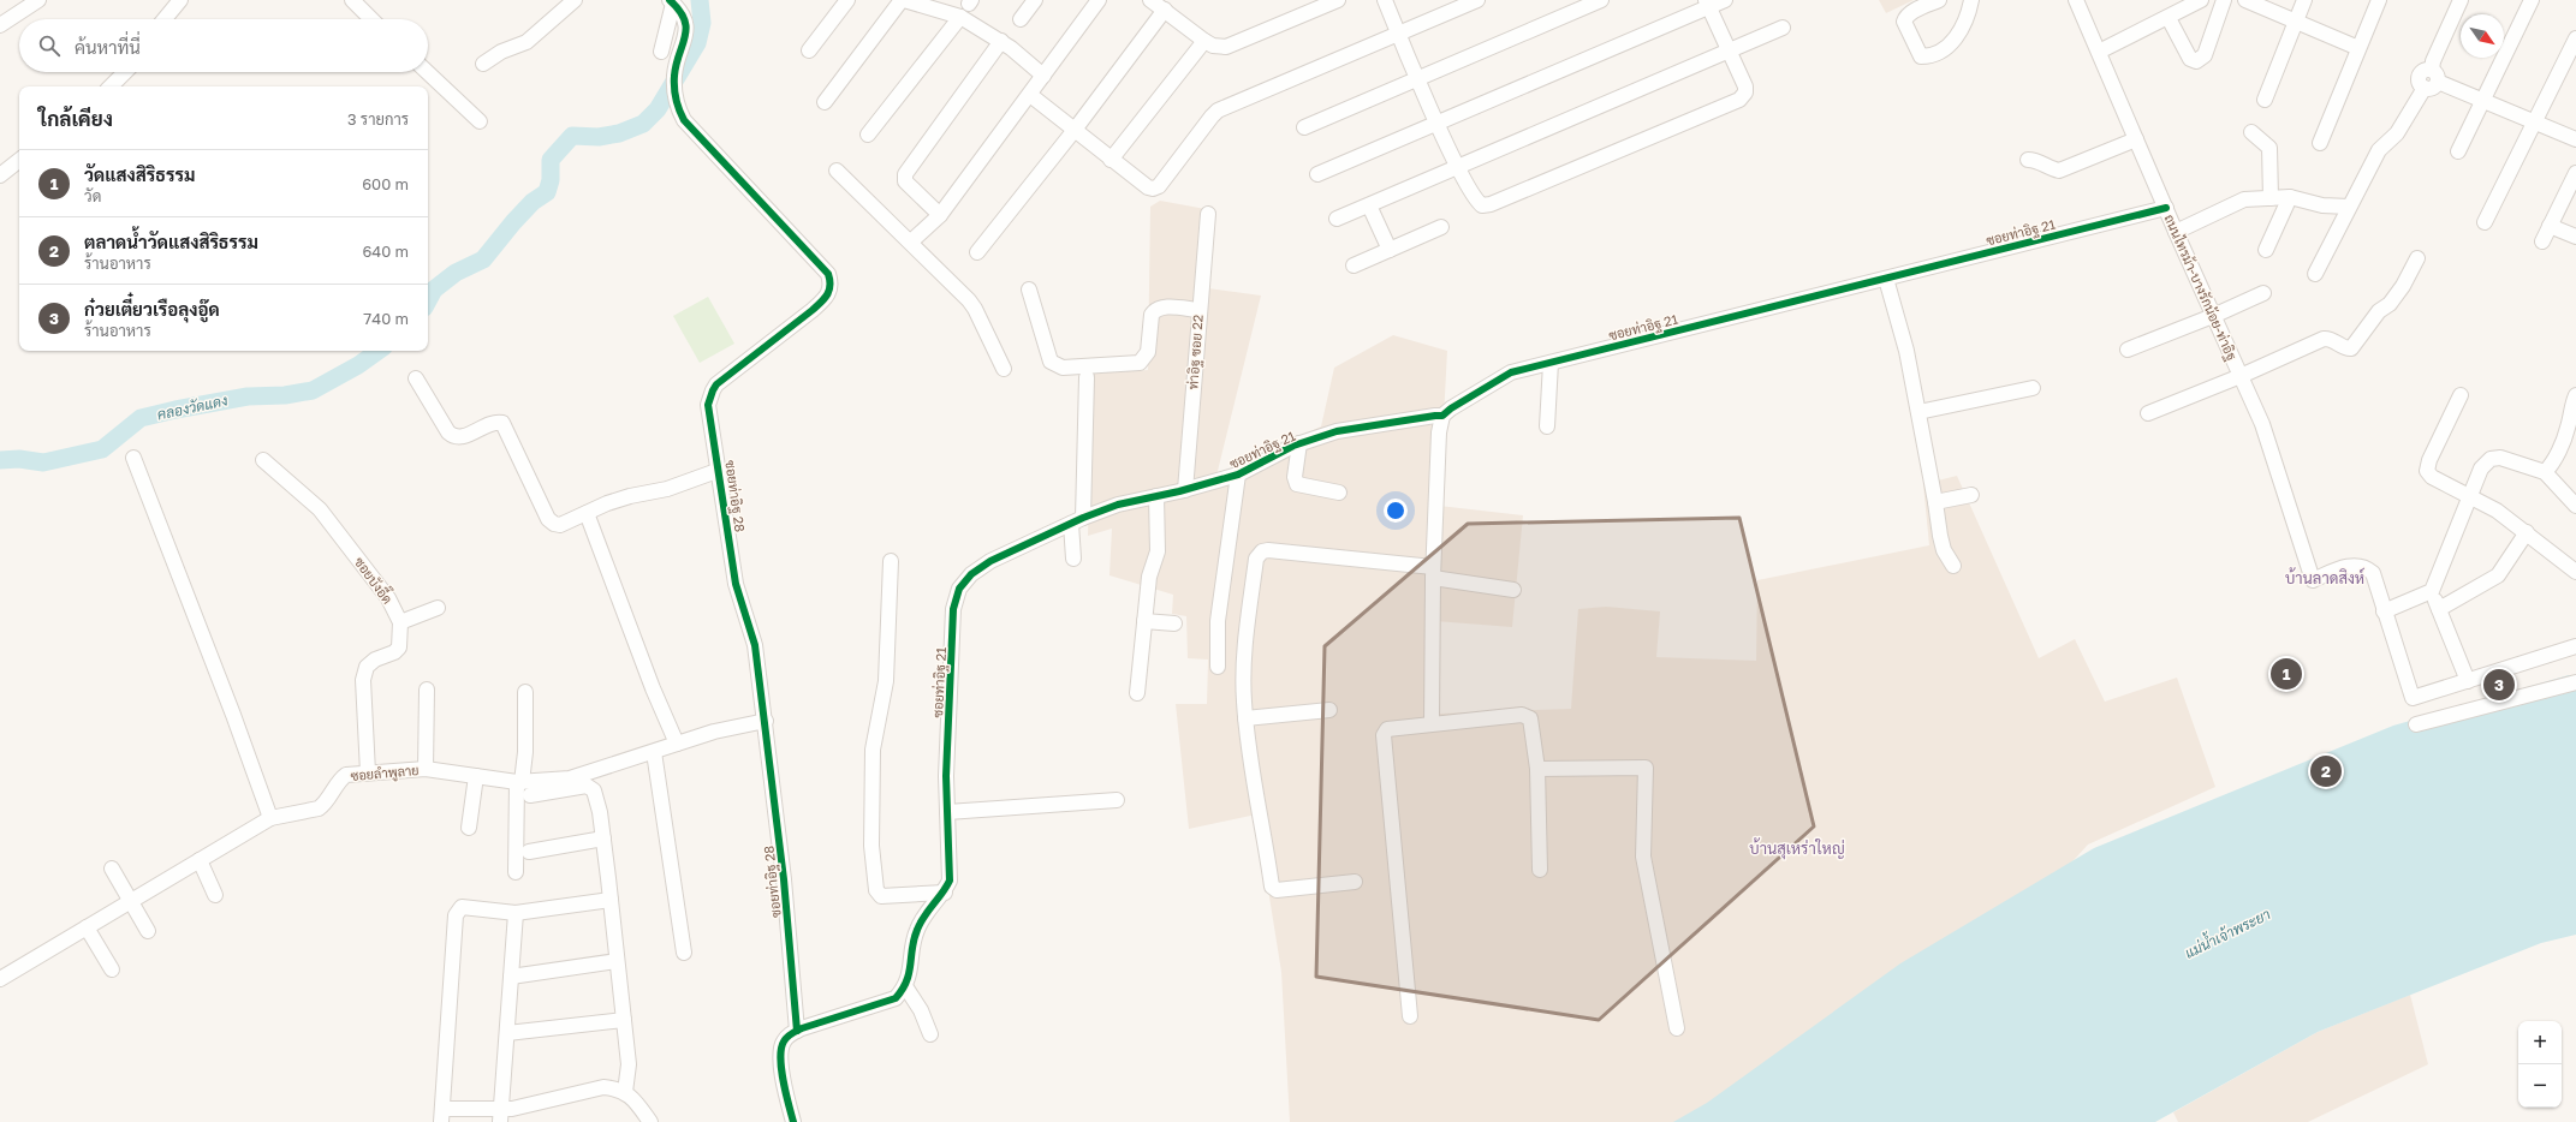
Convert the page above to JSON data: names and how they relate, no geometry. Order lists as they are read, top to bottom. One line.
{"streets":{"street":["ซอยท่าอิฐ 21","ถนนไทรม้า-บางรักน้อย-ท่าอิฐ","ท่าอิฐ ซอย 22","ซอยท่าอิฐ 28","ซอยบังอี๊ด","ซอยลำพูลาย"]},"crossings":[["ซอยท่าอิฐ 21","ถนนไทรม้า-บางรักน้อย-ท่าอิฐ"],["ซอยท่าอิฐ 21","ท่าอิฐ ซอย 22"],["ซอยท่าอิฐ 28","ซอยลำพูลาย"],["ซอยบังอี๊ด","ซอยลำพูลาย"]],"districts":["บ้านลาดสิงห์","บ้านสุเหร่าใหญ่"],"water":["คลองวัดแดง","แม่น้ำเจ้าพระยา"],"north":"bottom right","page":{"search":"ค้นหาที่นี่","heading":["ใกล้เคียง","3 รายการ"],"list":[{"mark":"1","name":"วัดแสงสิริธรรม","note":"วัด","value":"600 m"},{"mark":"2","name":"ตลาดน้ำวัดแสงสิริธรรม","note":"ร้านอาหาร","value":"640 m"},{"mark":"3","name":"ก๋วยเตี๋ยวเรือลุงอู๊ด","note":"ร้านอาหาร","value":"740 m"}],"pins":["1","3","2"],"map_buttons":["+","−"]}}
